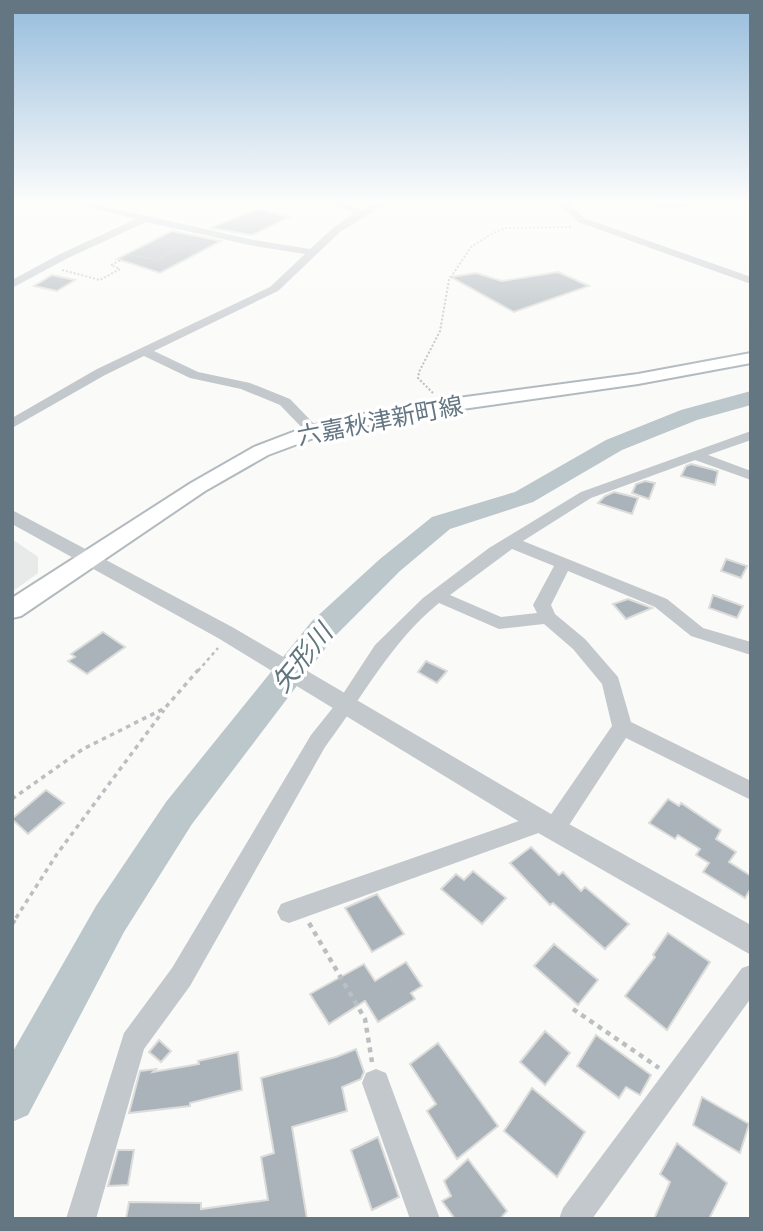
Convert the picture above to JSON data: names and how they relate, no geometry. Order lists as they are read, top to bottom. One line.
{"streets":{"main road":["六嘉秋津新町線"]},"water":["矢形川"]}
